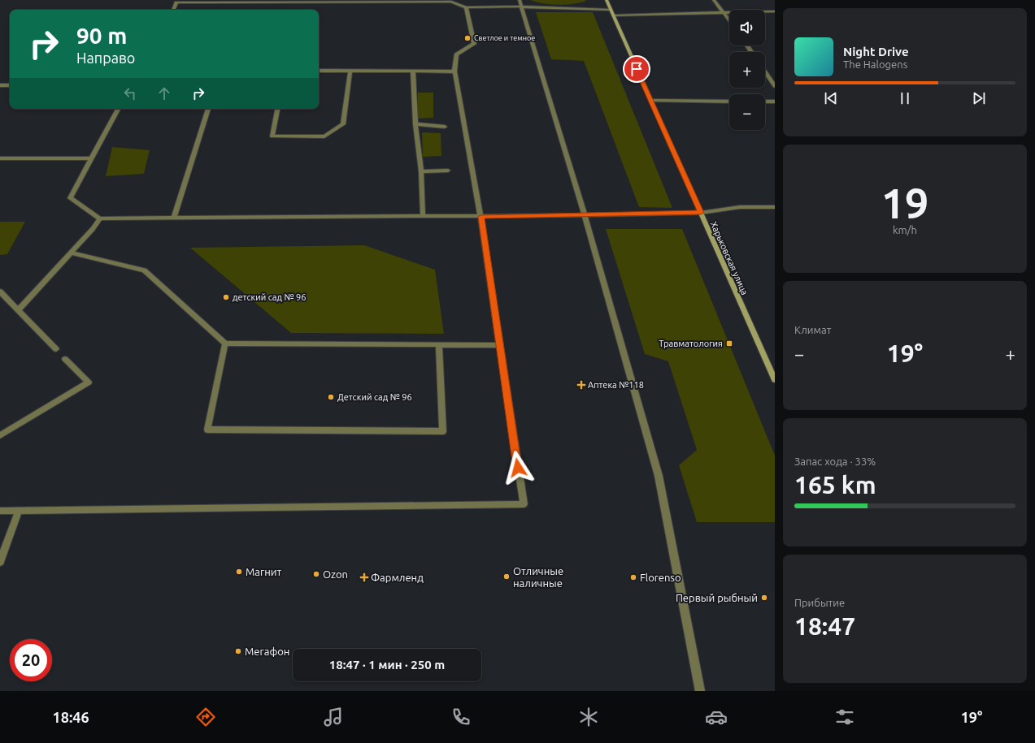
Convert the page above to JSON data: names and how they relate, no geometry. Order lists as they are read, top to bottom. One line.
{"streets":{"street":["Харьковская улица"]},"places":{"other":["Светлое и темное","детский сад № 96","Детский сад № 96","Магнит","Ozon","Отличные наличные","Florenso","Первый рыбный","Мегафон"],"transit":["Травматология"],"health":["Аптека №118","Фармленд"]},"page":{"map_buttons":["+","−"],"turn":["90 m","Направо"],"song":["Night Drive","The Halogens"],"tile":[["19","km/h"],"Климат",["Запас хода · 33%","165 km"],["Прибытие","18:47"]],"heat":["−","19°","+"],"limit":"20","trip":"18:47 · 1 мин · 250 m","tabs":["18:46","19°"]}}
